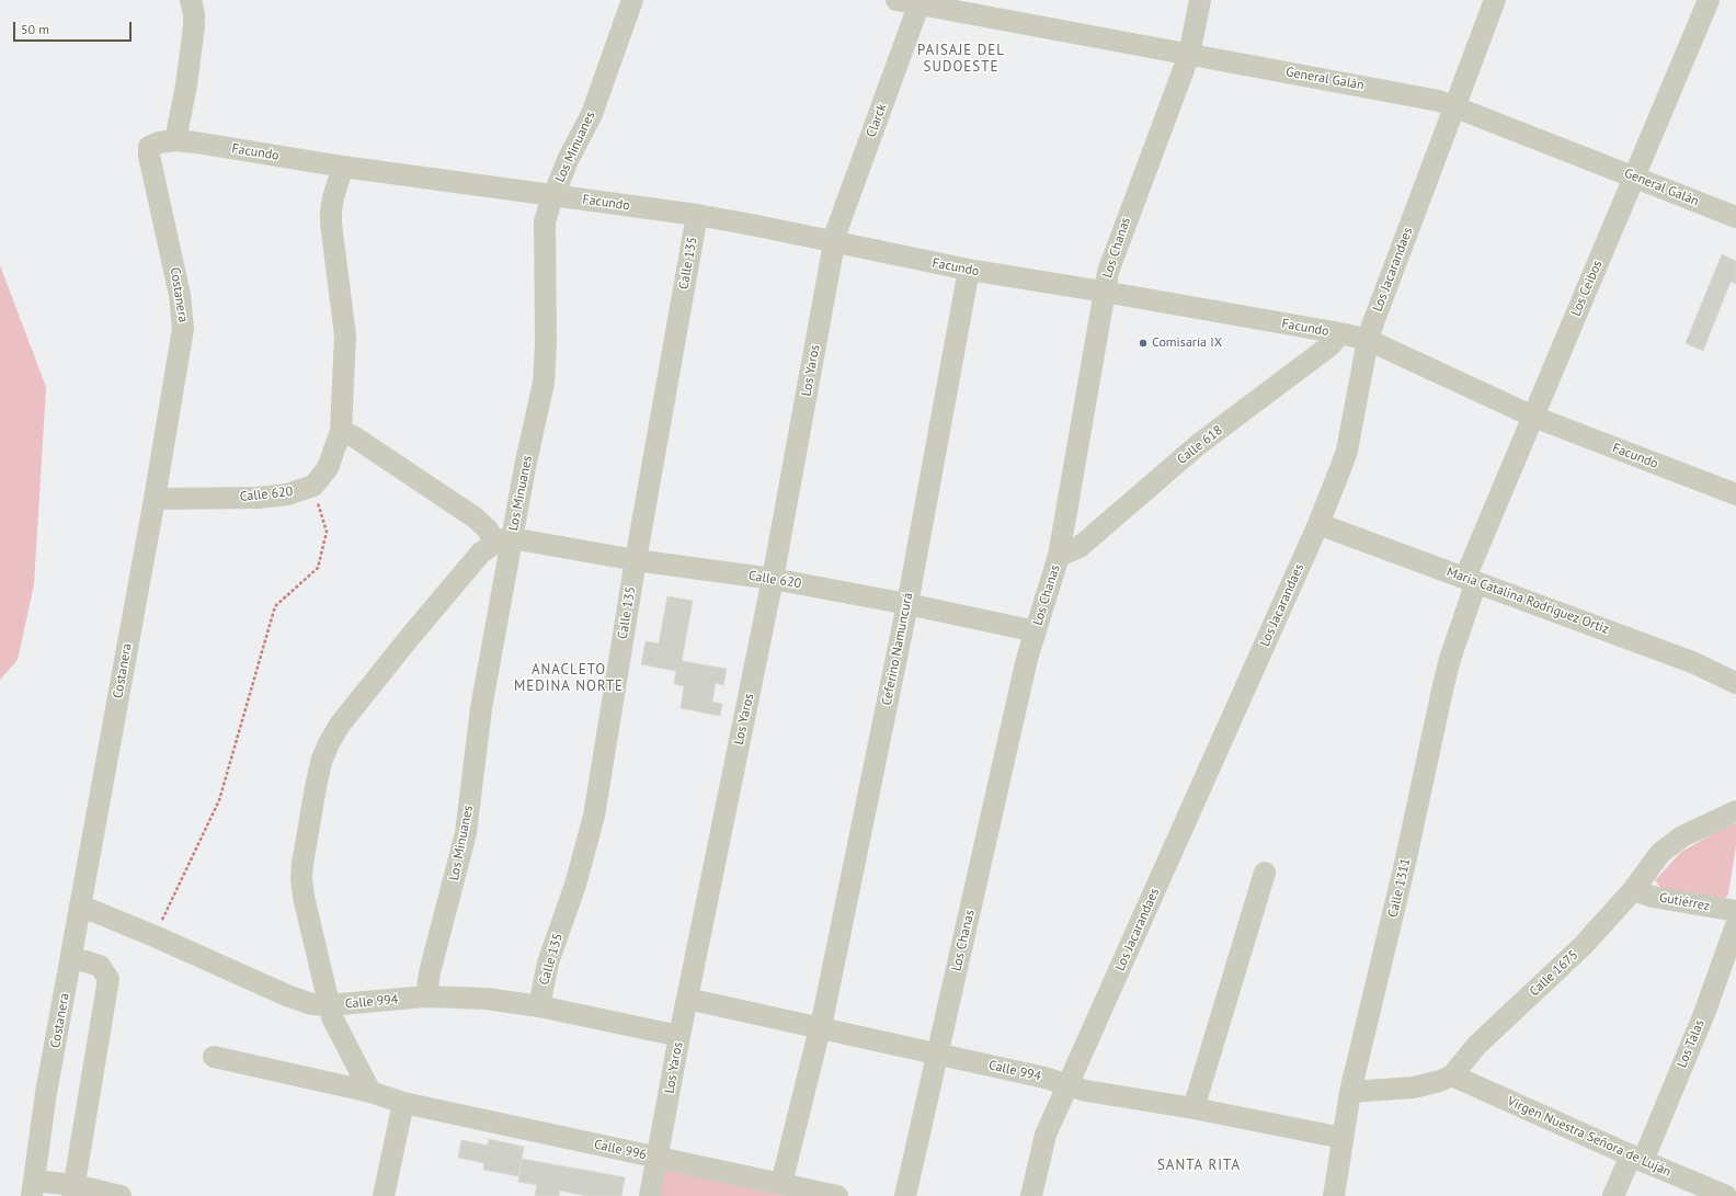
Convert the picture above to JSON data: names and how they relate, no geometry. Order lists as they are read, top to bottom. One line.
{"streets":{"street":["General Galán","Clarck","Los Minuanes","Facundo","Los Chanas","Calle 135","Los Jacarandaes","Los Ceibos","Costanera","Los Yaros","Calle 618","Calle 620","Maria Catalina Rodriguez Ortiz","Ceferino Namuncurá","Calle 1311","Gutiérrez","Calle 1675","Calle 994","Los Talas","Virgen Nuestra Señora de Luján","Calle 996"]},"crossings":[["General Galán","Clarck"],["General Galán","Los Chanas"],["General Galán","Los Jacarandaes"],["General Galán","Los Ceibos"],["Clarck","Facundo"],["Clarck","Los Yaros"],["Los Minuanes","Facundo"],["Los Minuanes","Calle 620"],["Los Minuanes","Calle 994"],["Facundo","Los Chanas"],["Facundo","Calle 135"],["Facundo","Los Jacarandaes"],["Facundo","Los Ceibos"],["Facundo","Costanera"],["Facundo","Los Yaros"],["Facundo","Calle 618"],["Facundo","Ceferino Namuncurá"],["Los Chanas","Calle 618"],["Los Chanas","Calle 620"],["Los Chanas","Calle 994"],["Calle 135","Calle 620"],["Calle 135","Calle 994"],["Los Jacarandaes","Maria Catalina Rodriguez Ortiz"],["Los Jacarandaes","Calle 994"],["Los Ceibos","Maria Catalina Rodriguez Ortiz"],["Los Ceibos","Calle 1311"],["Costanera","Calle 620"],["Costanera","Calle 994"],["Los Yaros","Calle 620"],["Los Yaros","Calle 994"],["Los Yaros","Calle 996"],["Calle 620","Ceferino Namuncurá"],["Maria Catalina Rodriguez Ortiz","Calle 1311"],["Ceferino Namuncurá","Calle 994"],["Ceferino Namuncurá","Calle 996"],["Calle 1311","Calle 994"],["Gutiérrez","Calle 1675"],["Calle 1675","Virgen Nuestra Señora de Luján"],["Los Talas","Virgen Nuestra Señora de Luján"]],"districts":["PAISAJE DEL SUDOESTE","ANACLETO MEDINA NORTE","SANTA RITA"],"places":["Comisaría IX"],"scale_bar":"50 m"}
